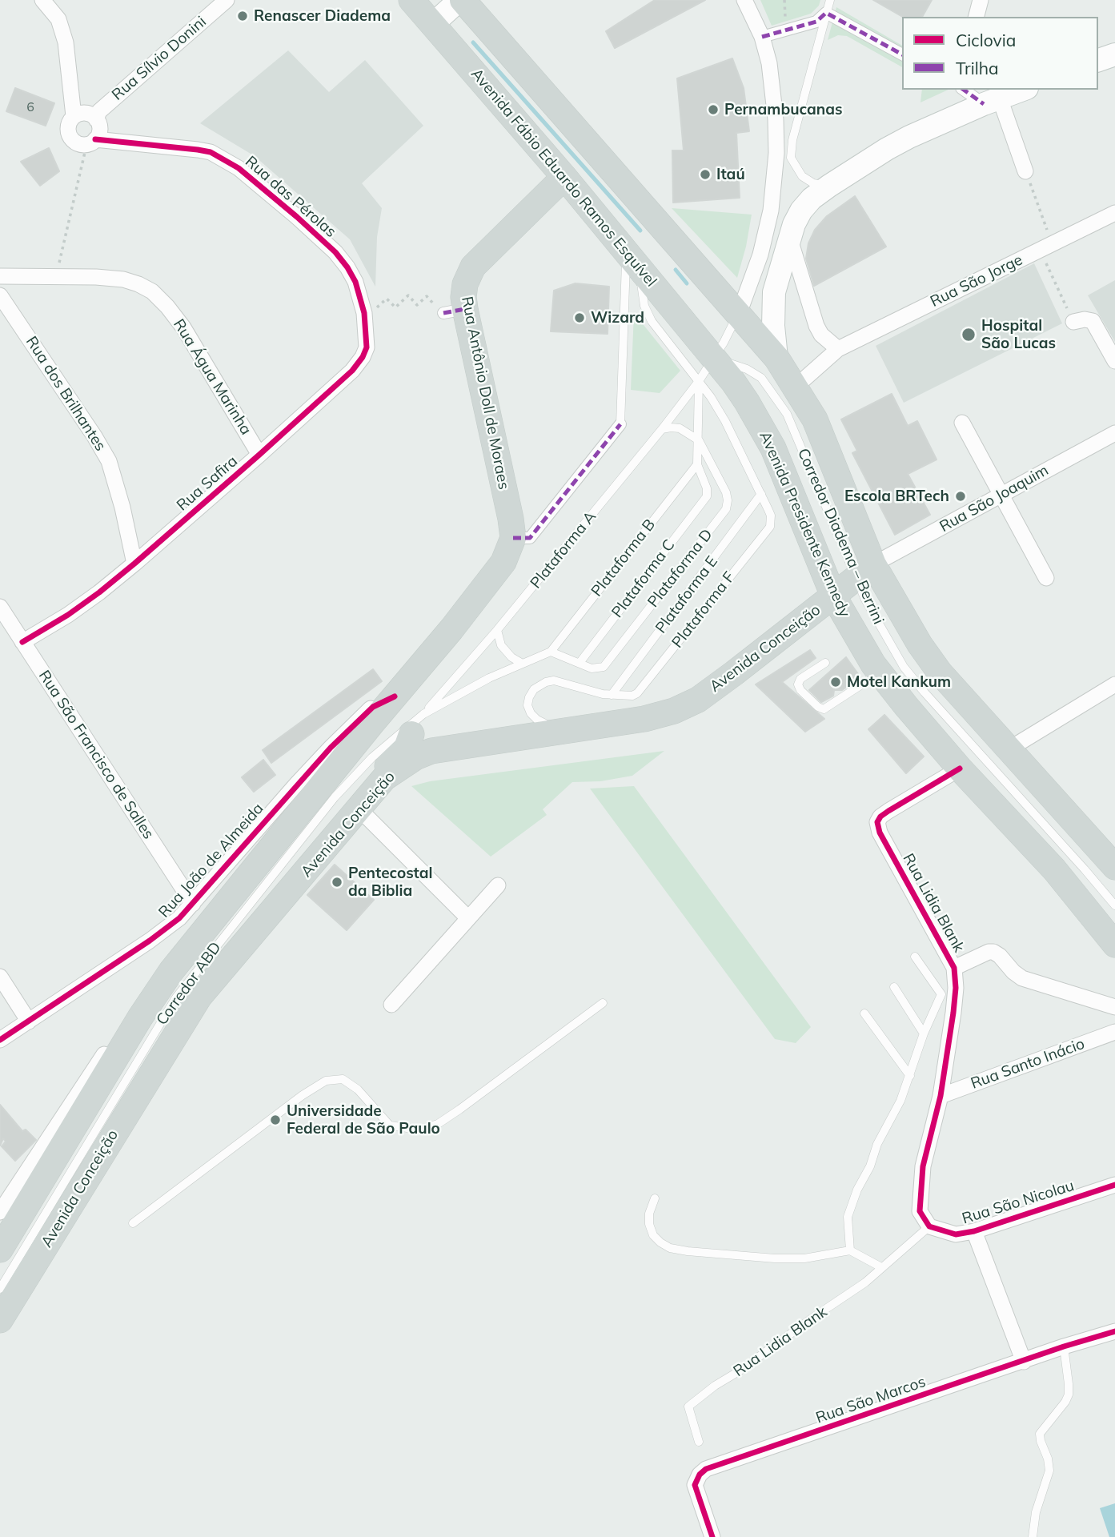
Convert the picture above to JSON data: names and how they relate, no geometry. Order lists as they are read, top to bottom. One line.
{"streets":{"main road":["Avenida Fábio Eduardo Ramos Esquível","Rua Antônio Doll de Moraes","Avenida Presidente Kennedy","Avenida Conceição"],"street":["Rua Sílvio Donini","Rua das Pérolas","Rua São Jorge","Rua Água Marinha","Rua dos Brilhantes","Rua Safira","Rua São Joaquim","Rua São Francisco de Salles","Rua João de Almeida","Rua Lidia Blank","Rua Santo Inácio","Rua São Nicolau","Rua São Marcos"],"lane":["Corredor Diadema – Berrini","Plataforma A","Plataforma B","Plataforma D","Plataforma C","Plataforma E","Plataforma F","Corredor ABD"]},"crossings":[["Rua Sílvio Donini","Rua das Pérolas"],["Avenida Fábio Eduardo Ramos Esquível","Rua Antônio Doll de Moraes"],["Avenida Fábio Eduardo Ramos Esquível","Avenida Presidente Kennedy"],["Avenida Fábio Eduardo Ramos Esquível","Corredor Diadema – Berrini"],["Rua das Pérolas","Rua Safira"],["Rua Água Marinha","Rua Safira"],["Rua dos Brilhantes","Rua Safira"],["Rua Safira","Rua São Francisco de Salles"],["Rua São Joaquim","Corredor Diadema – Berrini"],["Rua São Joaquim","Avenida Conceição"],["Avenida Presidente Kennedy","Corredor Diadema – Berrini"],["Avenida Presidente Kennedy","Avenida Conceição"],["Avenida Presidente Kennedy","Rua Lidia Blank"],["Corredor Diadema – Berrini","Avenida Conceição"],["Plataforma A","Corredor ABD"],["Plataforma B","Plataforma C"],["Plataforma D","Plataforma C"],["Plataforma E","Plataforma F"],["Rua São Francisco de Salles","Rua João de Almeida"],["Rua Lidia Blank","Rua Santo Inácio"],["Rua Lidia Blank","Rua São Nicolau"]],"places":["Renascer Diadema","Pernambucanas","Itaú","Wizard","Hospital São Lucas","Escola BRTech","Motel Kankum","Pentecostal da Biblia","Universidade Federal de São Paulo"],"house_numbers":["6"],"legend":["Ciclovia","Trilha"]}
